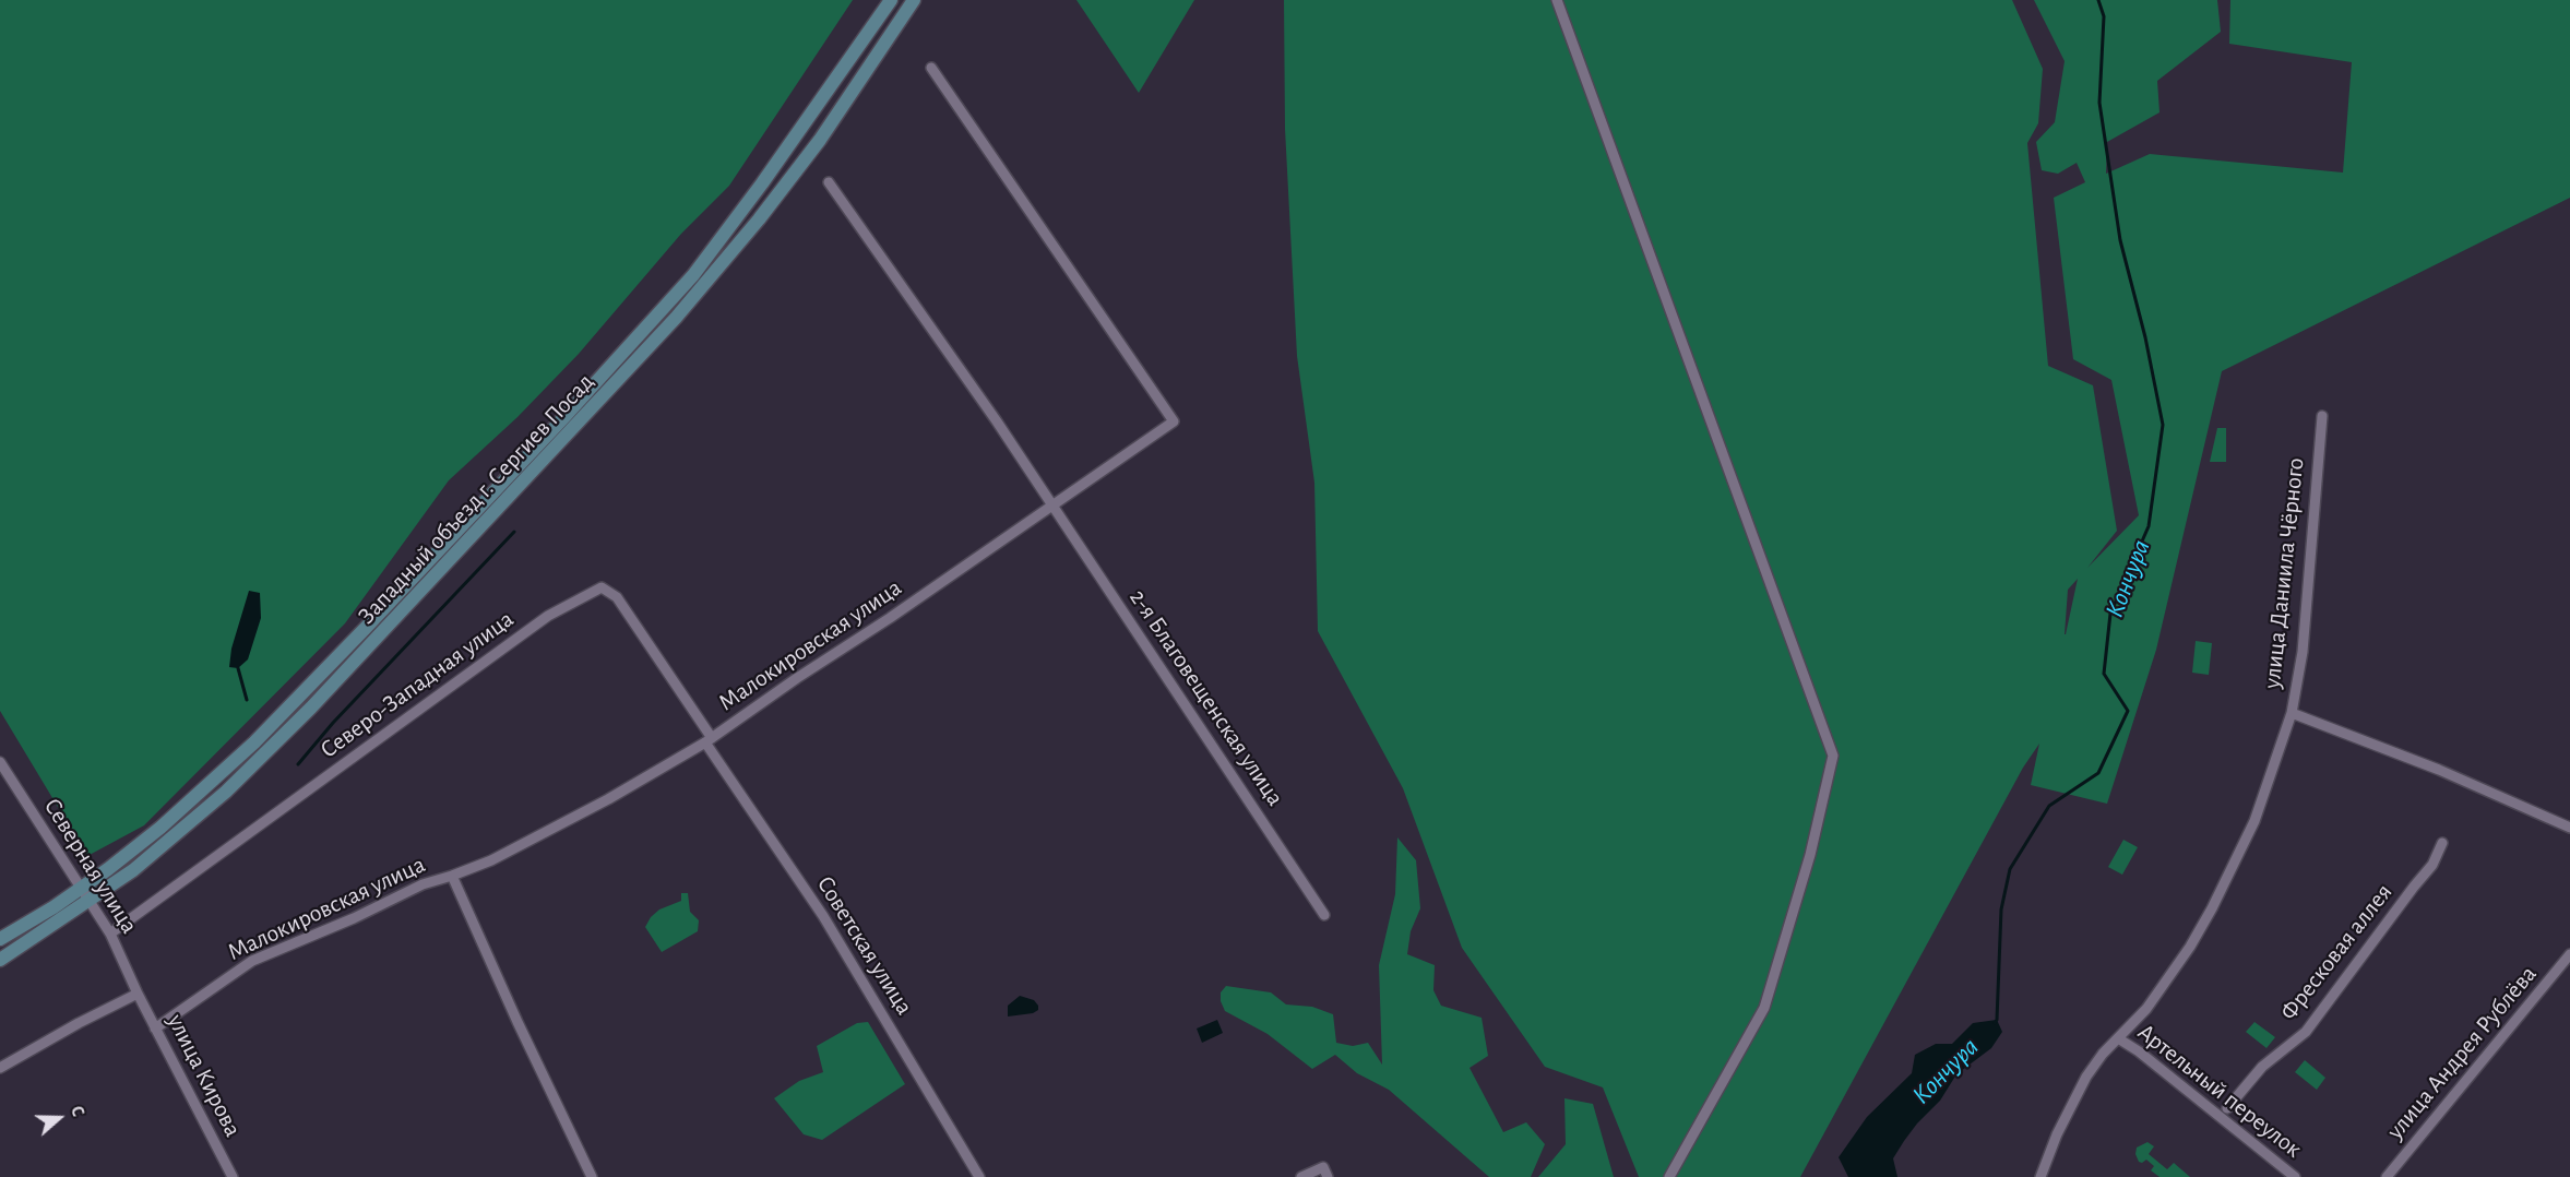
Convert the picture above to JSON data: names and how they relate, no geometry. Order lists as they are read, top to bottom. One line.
{"streets":{"main road":["Западный объезд г. Сергиев Посад"],"street":["улица Даниила Чёрного","Малокировская улица","Северо-Западная улица","2-я Благовещенская улица","Северная улица","Советская улица","Фресковая аллея","улица Андрея Рублёва","улица Кирова","Артельный переулок"]},"crossings":[["Западный объезд г. Сергиев Посад","Северная улица"],["улица Даниила Чёрного","Артельный переулок"],["Малокировская улица","Северо-Западная улица"],["Малокировская улица","2-я Благовещенская улица"],["Малокировская улица","Советская улица"],["Малокировская улица","улица Кирова"],["Северо-Западная улица","Северная улица"],["Северо-Западная улица","Советская улица"],["Северная улица","улица Кирова"]],"water":["Кончура"],"north":"right"}
